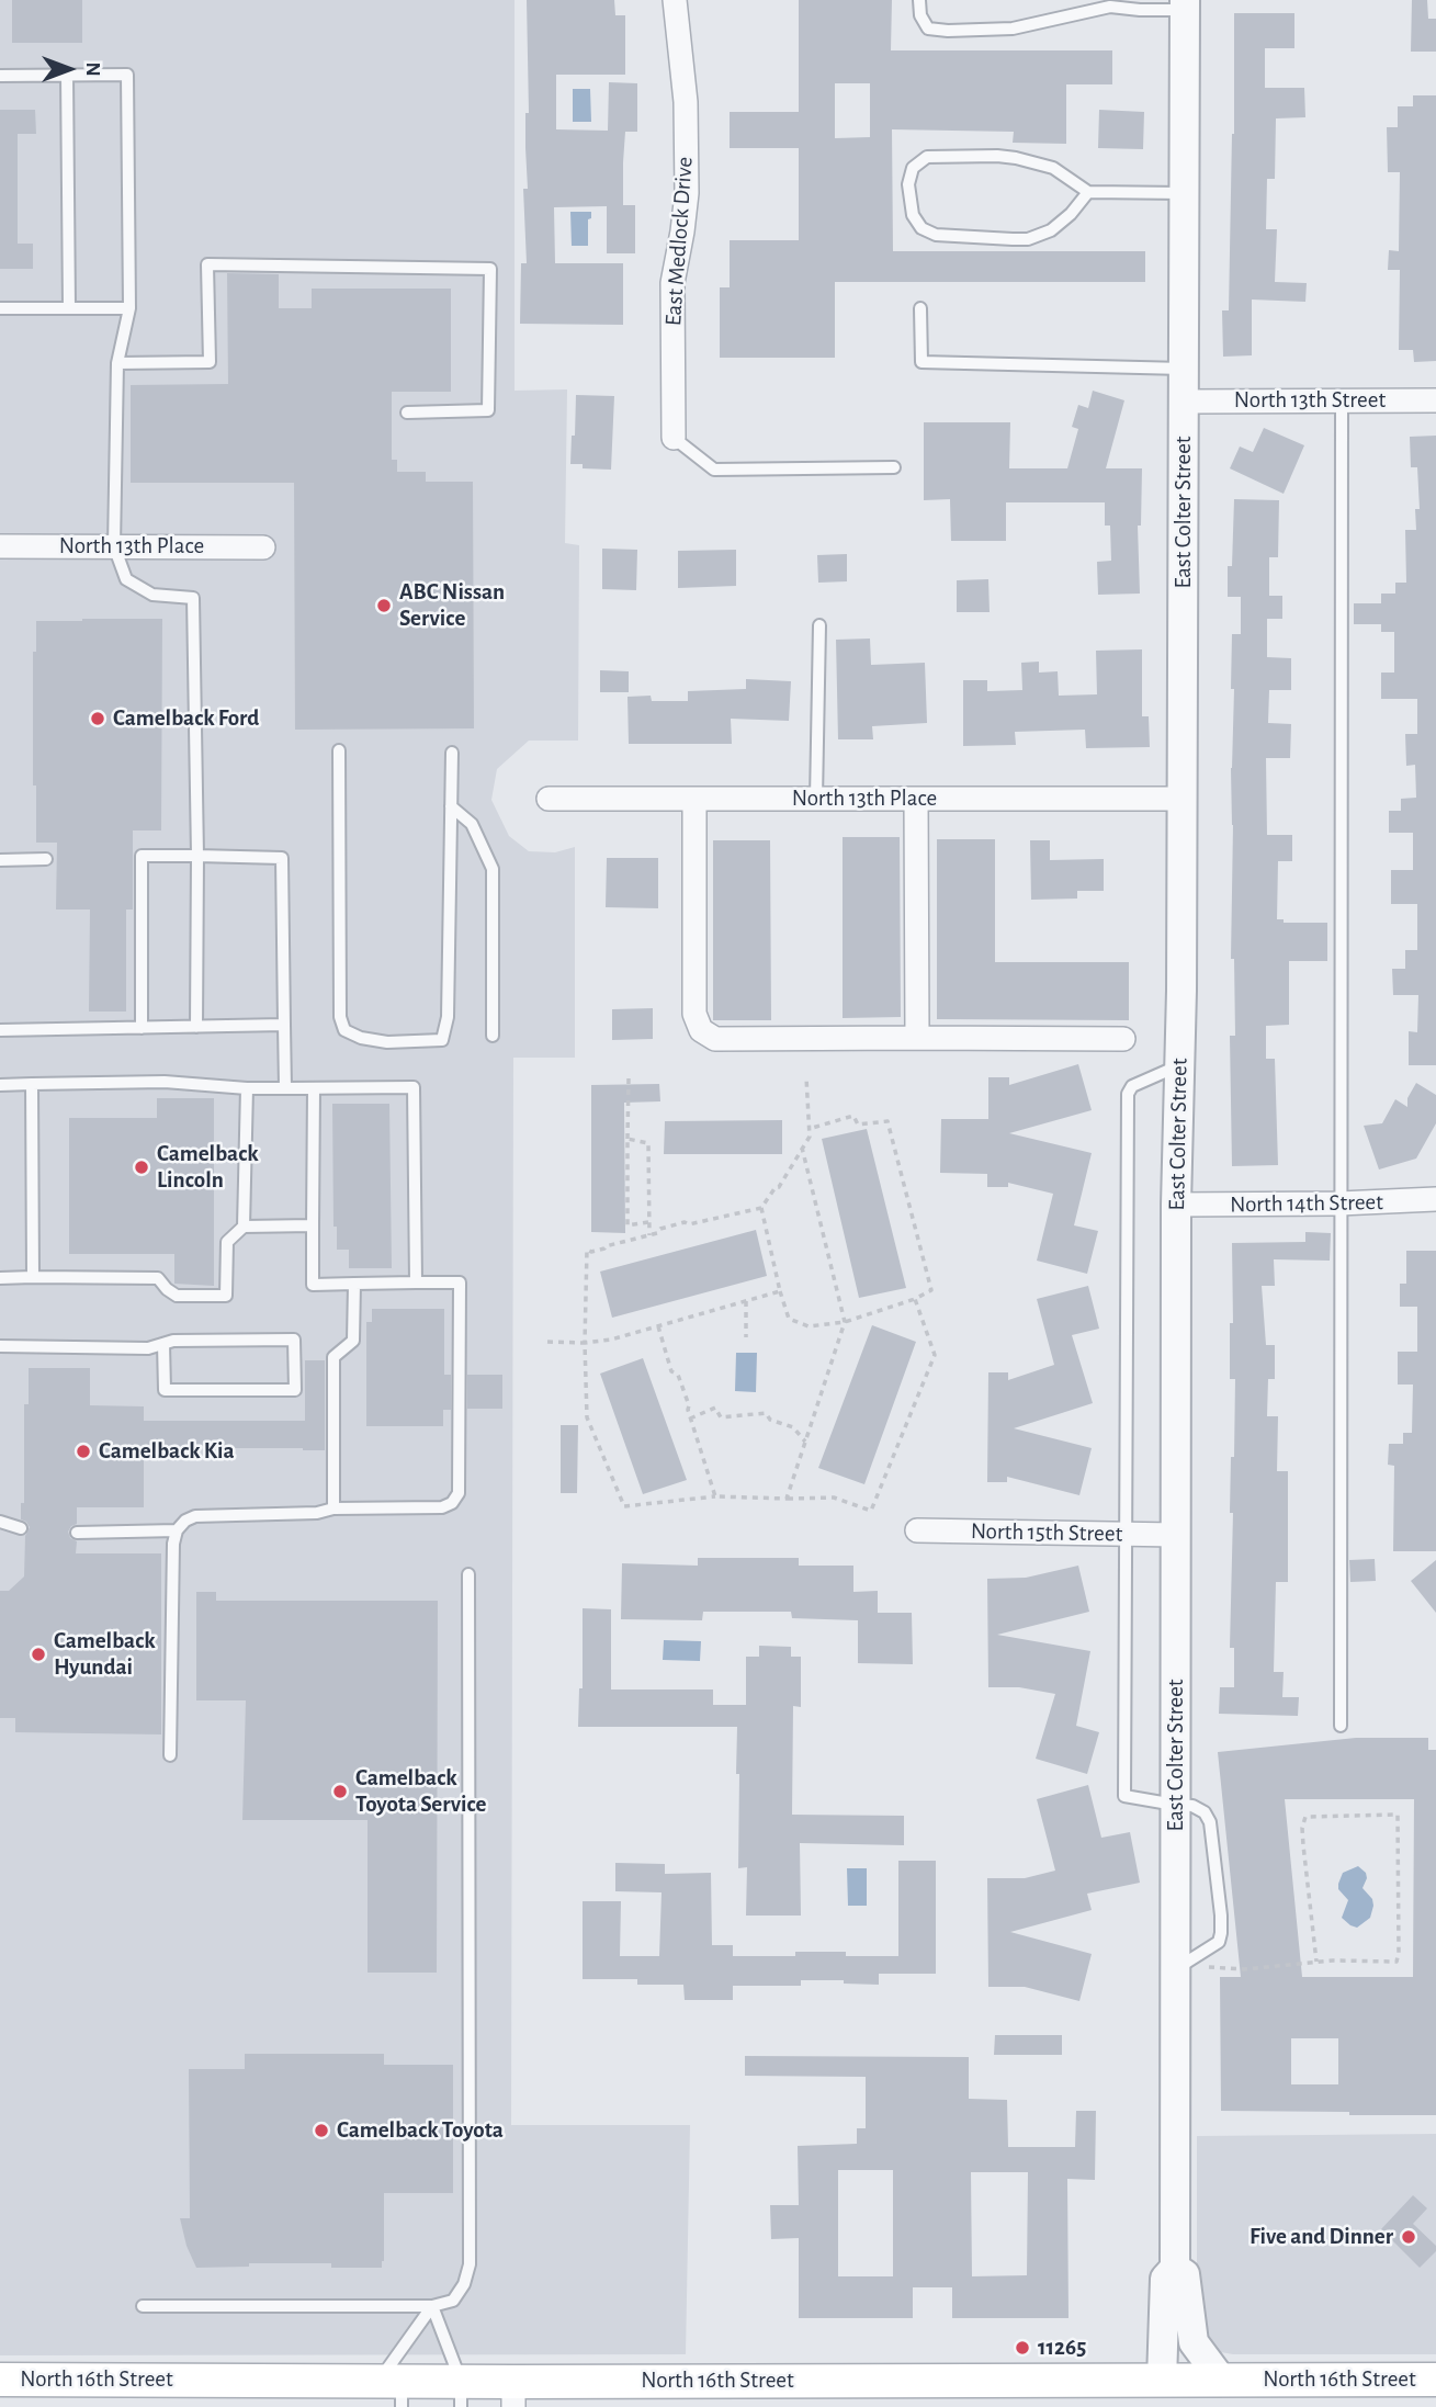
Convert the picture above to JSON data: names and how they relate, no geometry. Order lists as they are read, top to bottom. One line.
{"streets":{"main road":["North 16th Street"],"street":["East Medlock Drive","North 13th Street","East Colter Street","North 13th Place","North 14th Street","North 15th Street"]},"crossings":[["North 13th Street","East Colter Street"],["East Colter Street","North 13th Place"],["East Colter Street","North 14th Street"],["East Colter Street","North 15th Street"],["East Colter Street","North 16th Street"]],"places":["ABC Nissan Service","Camelback Ford","Camelback Lincoln","Camelback Kia","Camelback Hyundai","Camelback Toyota Service","Camelback Toyota","Five and Dinner","11265"],"north":"right"}
